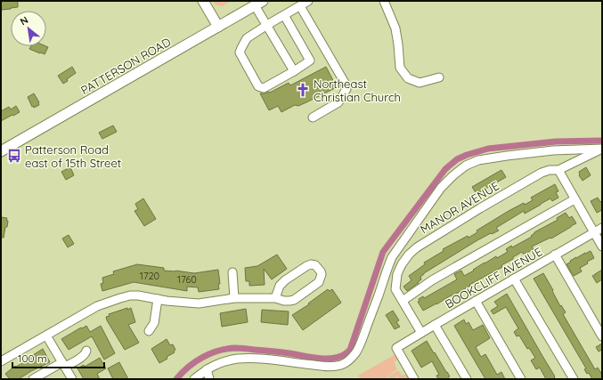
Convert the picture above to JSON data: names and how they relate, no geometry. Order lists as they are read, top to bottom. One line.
{"streets":{"main road":["PATTERSON ROAD"],"street":["MANOR AVENUE","BOOKCLIFF AVENUE"]},"places":{"church":["Northeast Christian Church"],"bus stop":["Patterson Road east of 15th Street"]},"house_numbers":["1720","1760"],"scale_bar":"100 m","north":"top left"}
